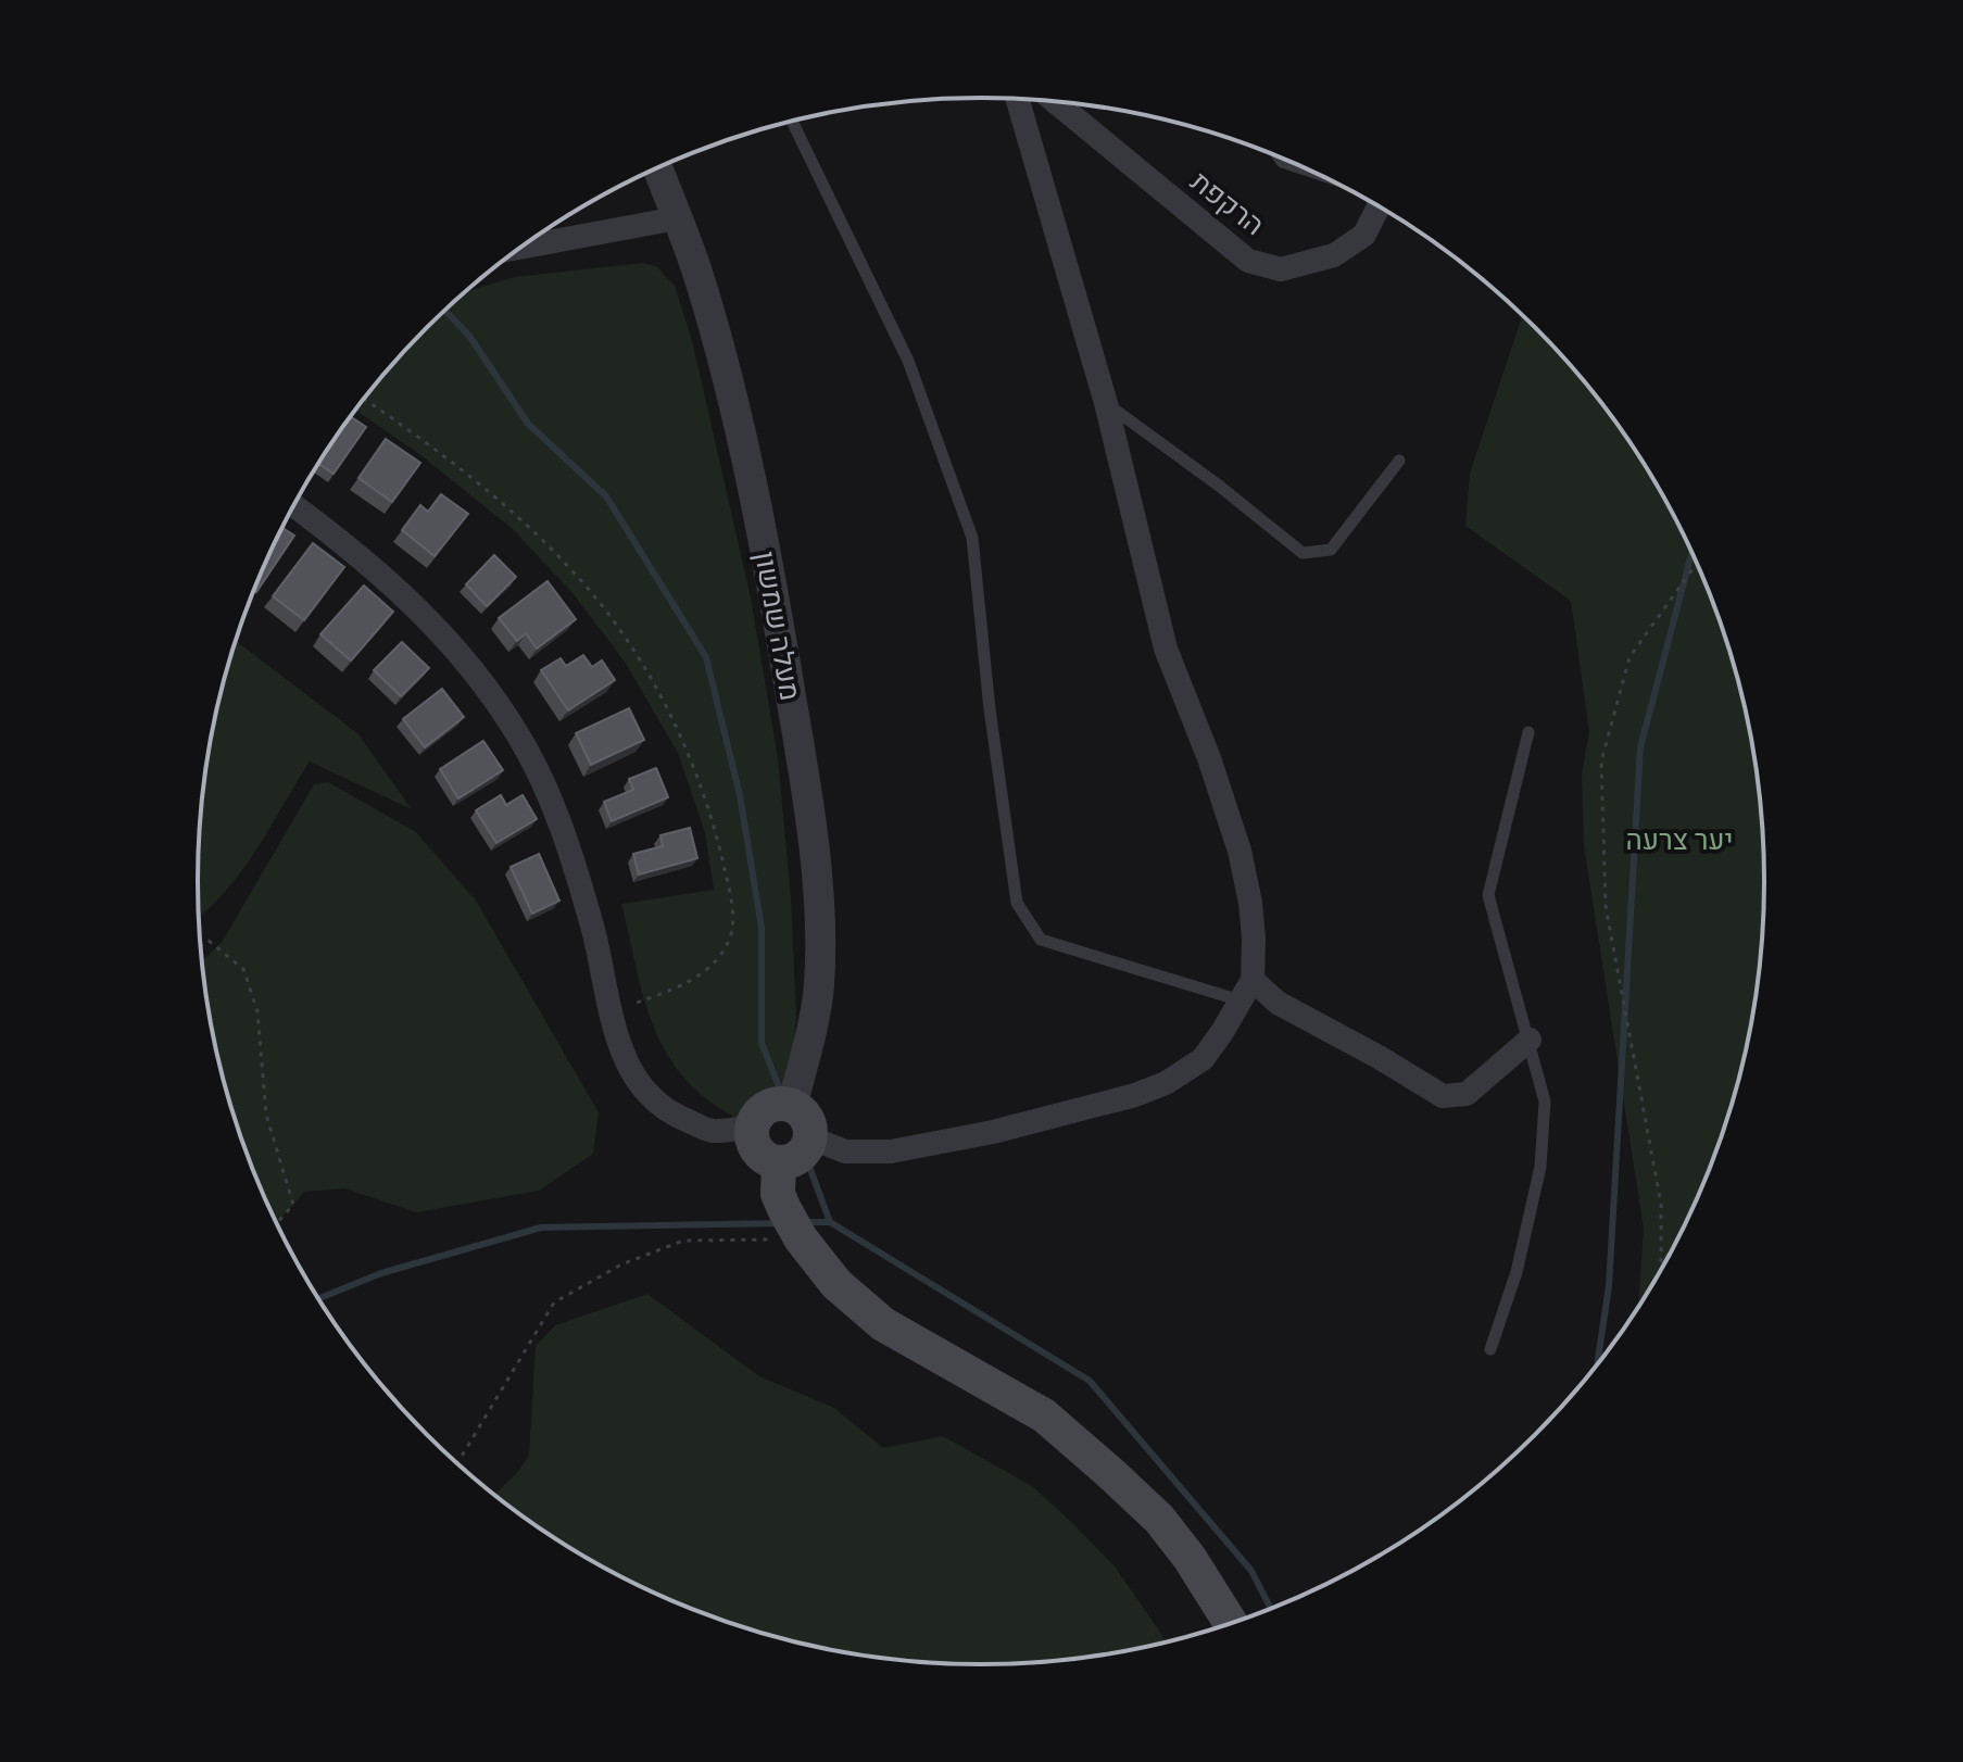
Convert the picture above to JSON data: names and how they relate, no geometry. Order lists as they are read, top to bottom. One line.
{"streets":{"street":["הרקפת","מעלה שמשון"]},"parks":["יער צרעה"]}
